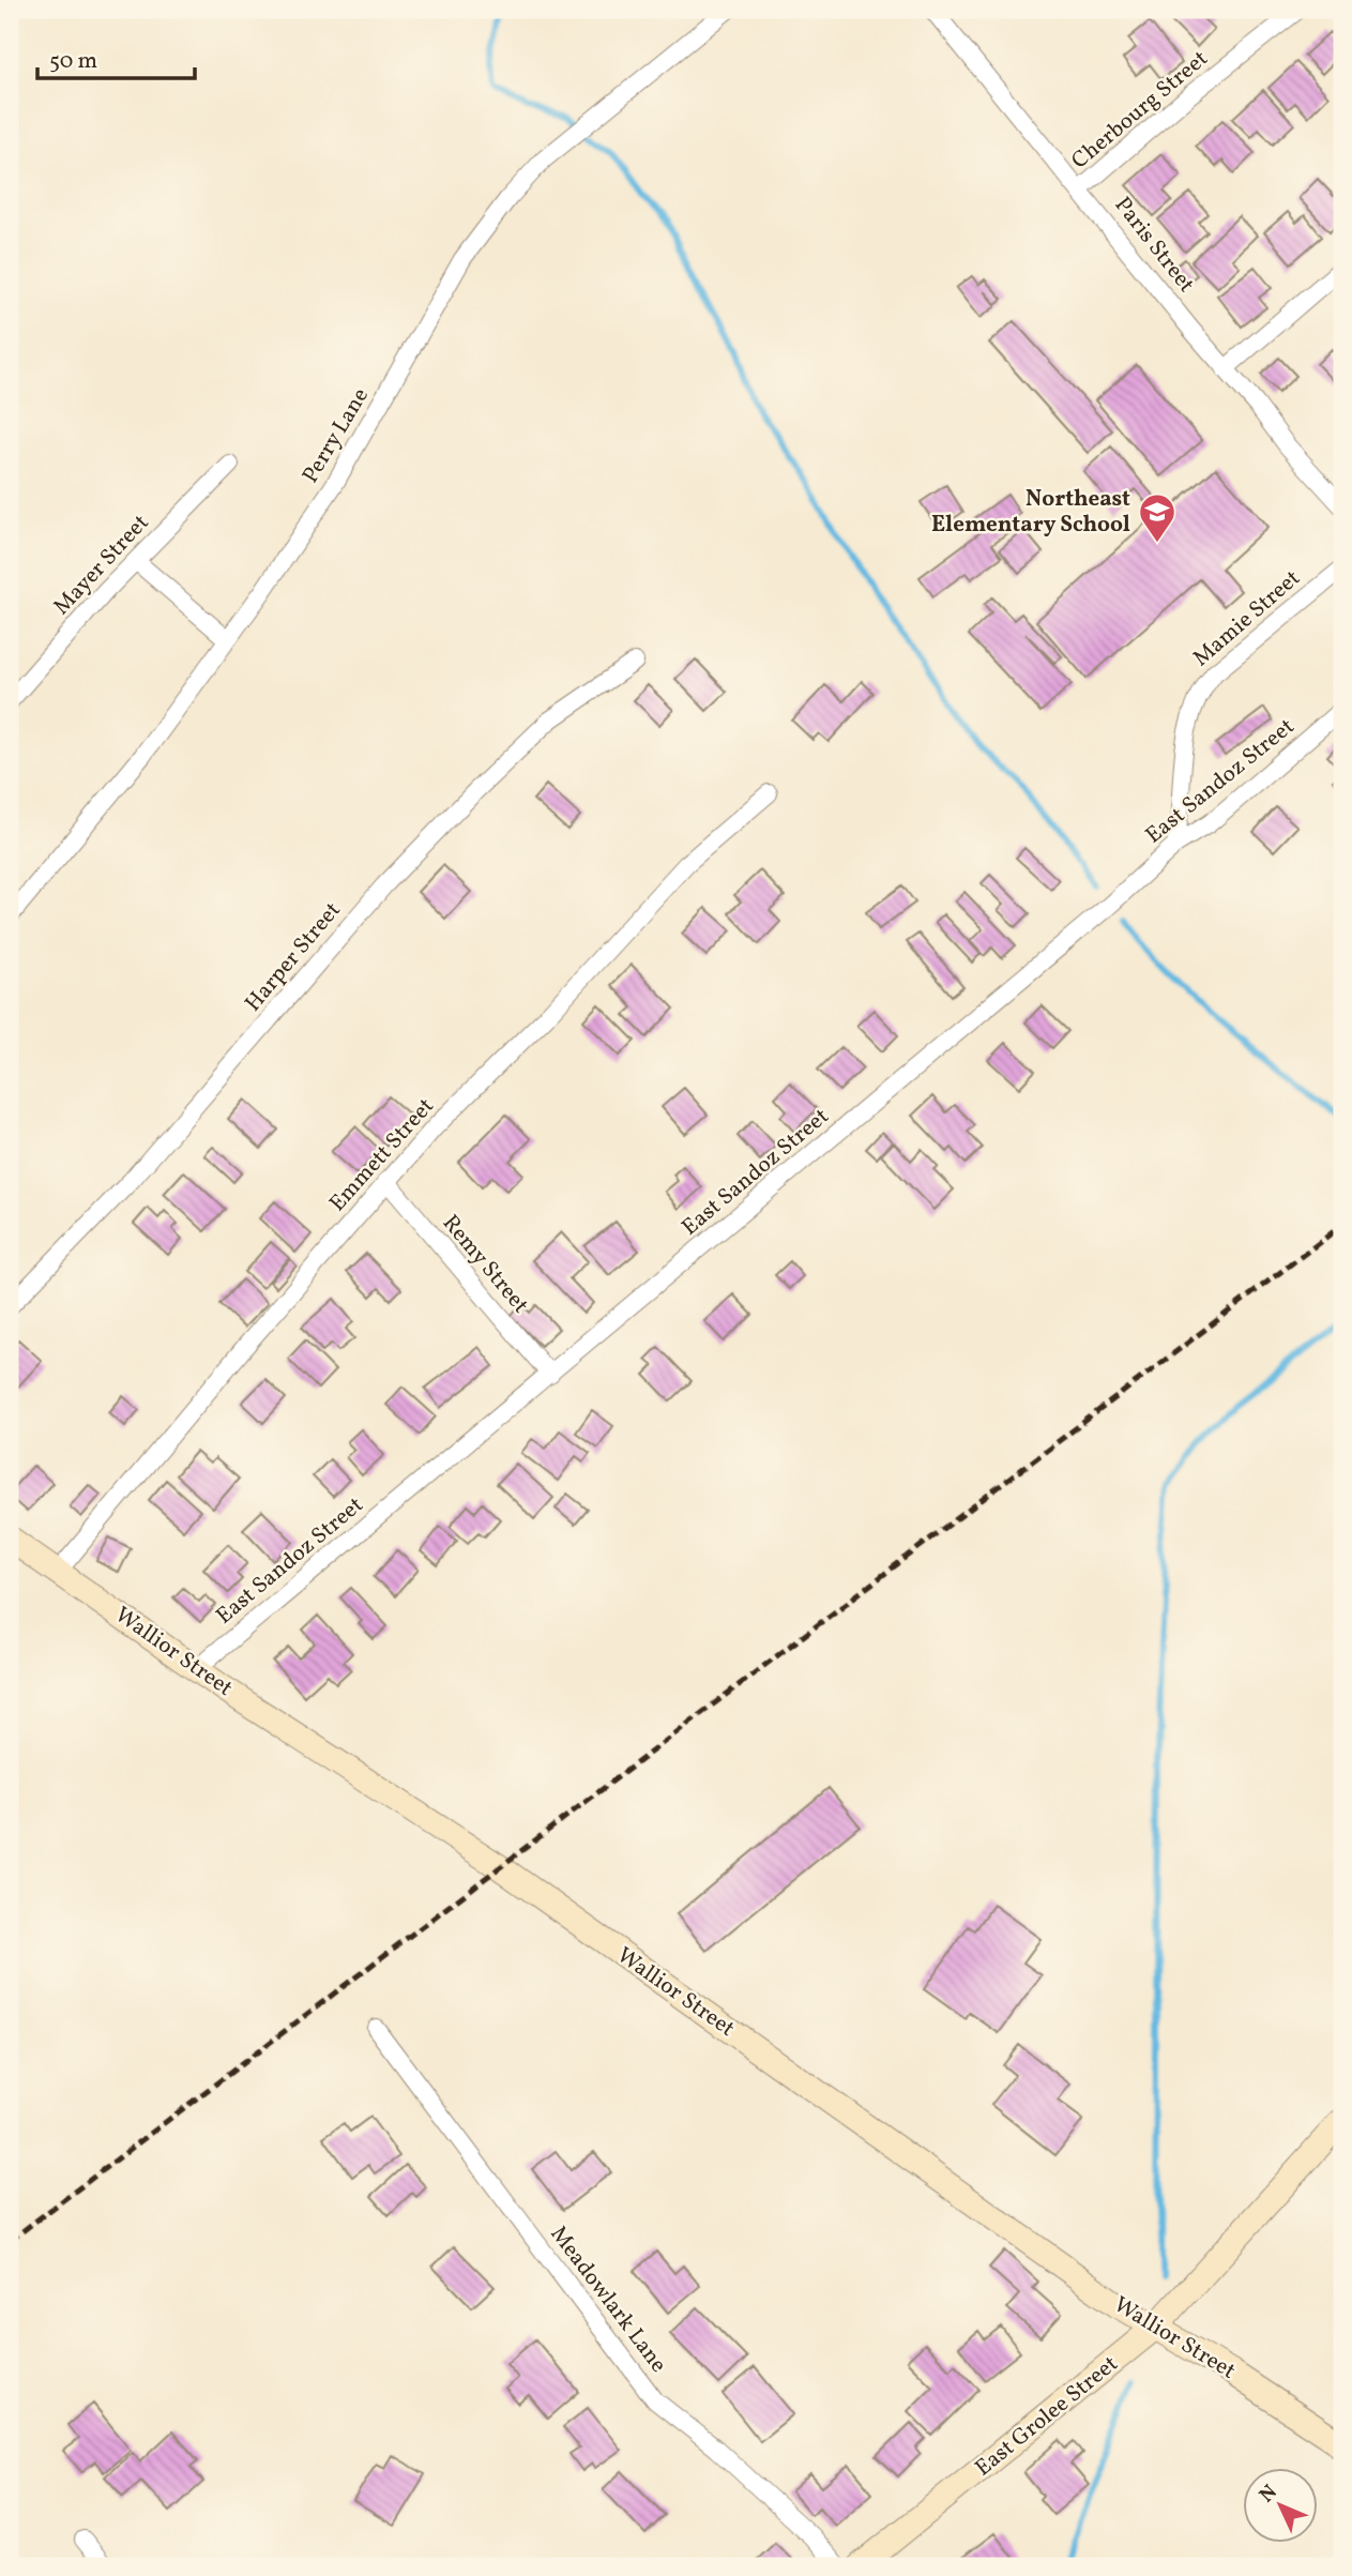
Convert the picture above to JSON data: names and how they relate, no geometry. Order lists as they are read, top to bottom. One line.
{"streets":{"street":["Cherbourg Street","Paris Street","Perry Lane","Mayer Street","Mamie Street","East Sandoz Street","Harper Street","Emmett Street","Remy Street","Wallior Street","Meadowlark Lane","East Grolee Street"]},"crossings":[["Cherbourg Street","Paris Street"],["Mamie Street","East Sandoz Street"],["East Sandoz Street","Remy Street"],["East Sandoz Street","Wallior Street"],["Emmett Street","Remy Street"],["Emmett Street","Wallior Street"],["Wallior Street","East Grolee Street"]],"places":{"school or university":["Northeast Elementary School"]},"scale_bar":"50 m","north":"top left"}
